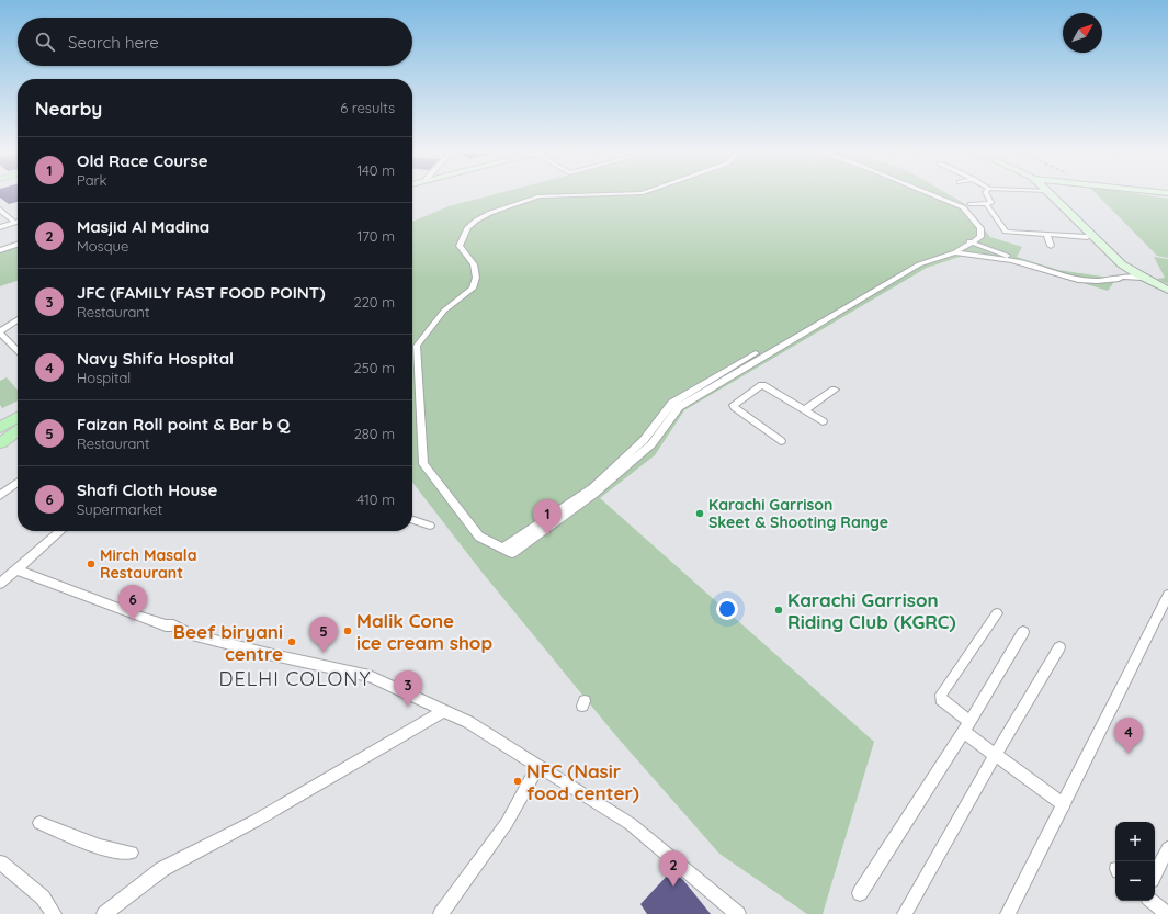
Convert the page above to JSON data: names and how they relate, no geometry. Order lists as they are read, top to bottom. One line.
{"districts":["DELHI COLONY"],"places":["Karachi Garrison Skeet & Shooting Range","Mirch Masala Restaurant","Karachi Garrison Riding Club (KGRC)","Malik Cone ice cream shop","Beef biryani centre","NFC (Nasir food center)"],"north":"top right","page":{"search":"Search here","heading":["Nearby","6 results"],"list":[{"mark":"1","name":"Old Race Course","note":"Park","value":"140 m"},{"mark":"2","name":"Masjid Al Madina","note":"Mosque","value":"170 m"},{"mark":"3","name":"JFC (FAMILY FAST FOOD POINT)","note":"Restaurant","value":"220 m"},{"mark":"4","name":"Navy Shifa Hospital","note":"Hospital","value":"250 m"},{"mark":"5","name":"Faizan Roll point & Bar b Q","note":"Restaurant","value":"280 m"},{"mark":"6","name":"Shafi Cloth House","note":"Supermarket","value":"410 m"}],"pins":["1","6","5","3","4","2"],"map_buttons":["+","−"]}}
